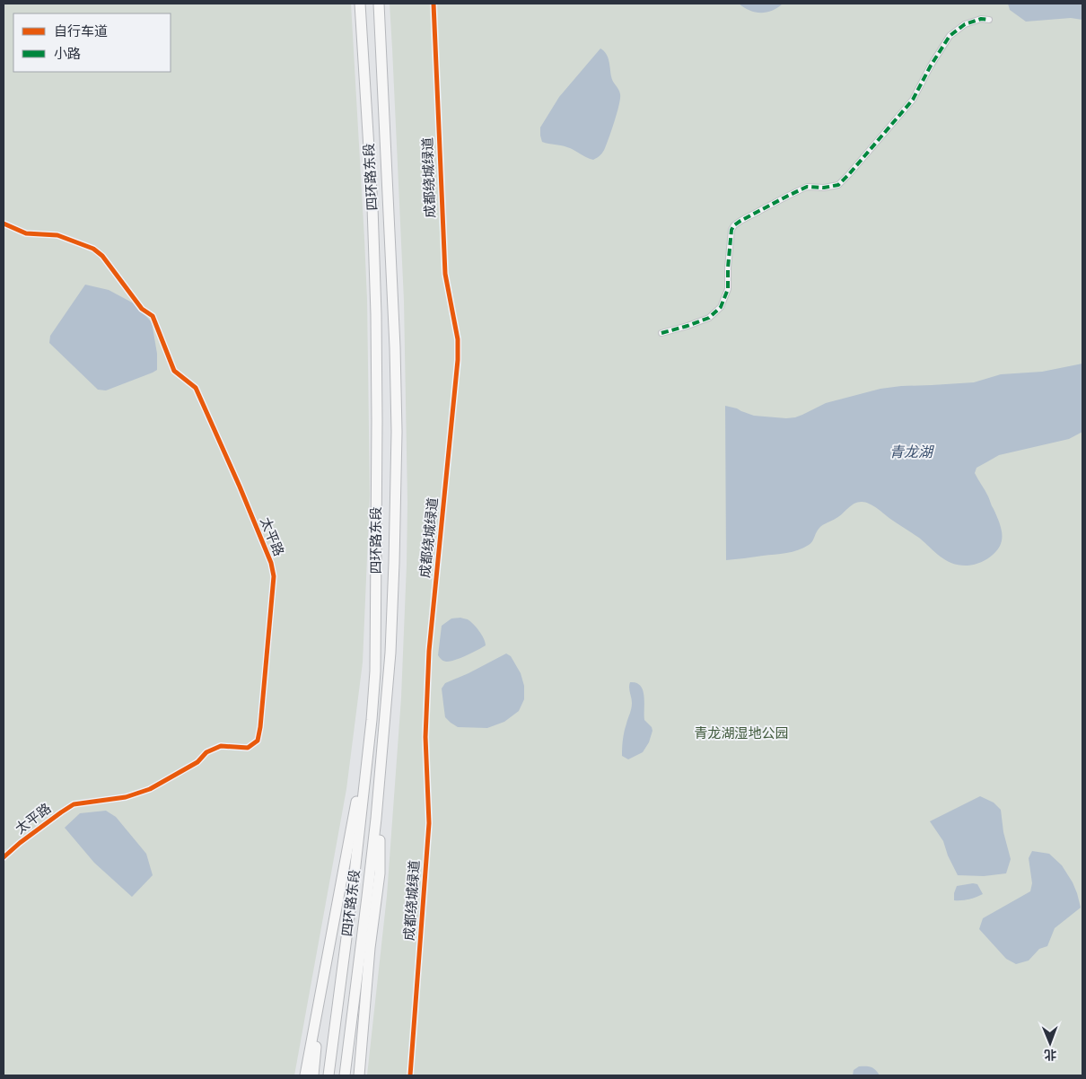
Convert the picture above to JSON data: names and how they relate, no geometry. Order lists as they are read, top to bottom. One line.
{"streets":{"highway":["四环路东段"],"street":["太平路"],"cycle path":["成都绕城绿道"]},"water":["青龙湖"],"parks":["青龙湖湿地公园"],"legend":["自行车道","小路"],"north":"bottom"}
